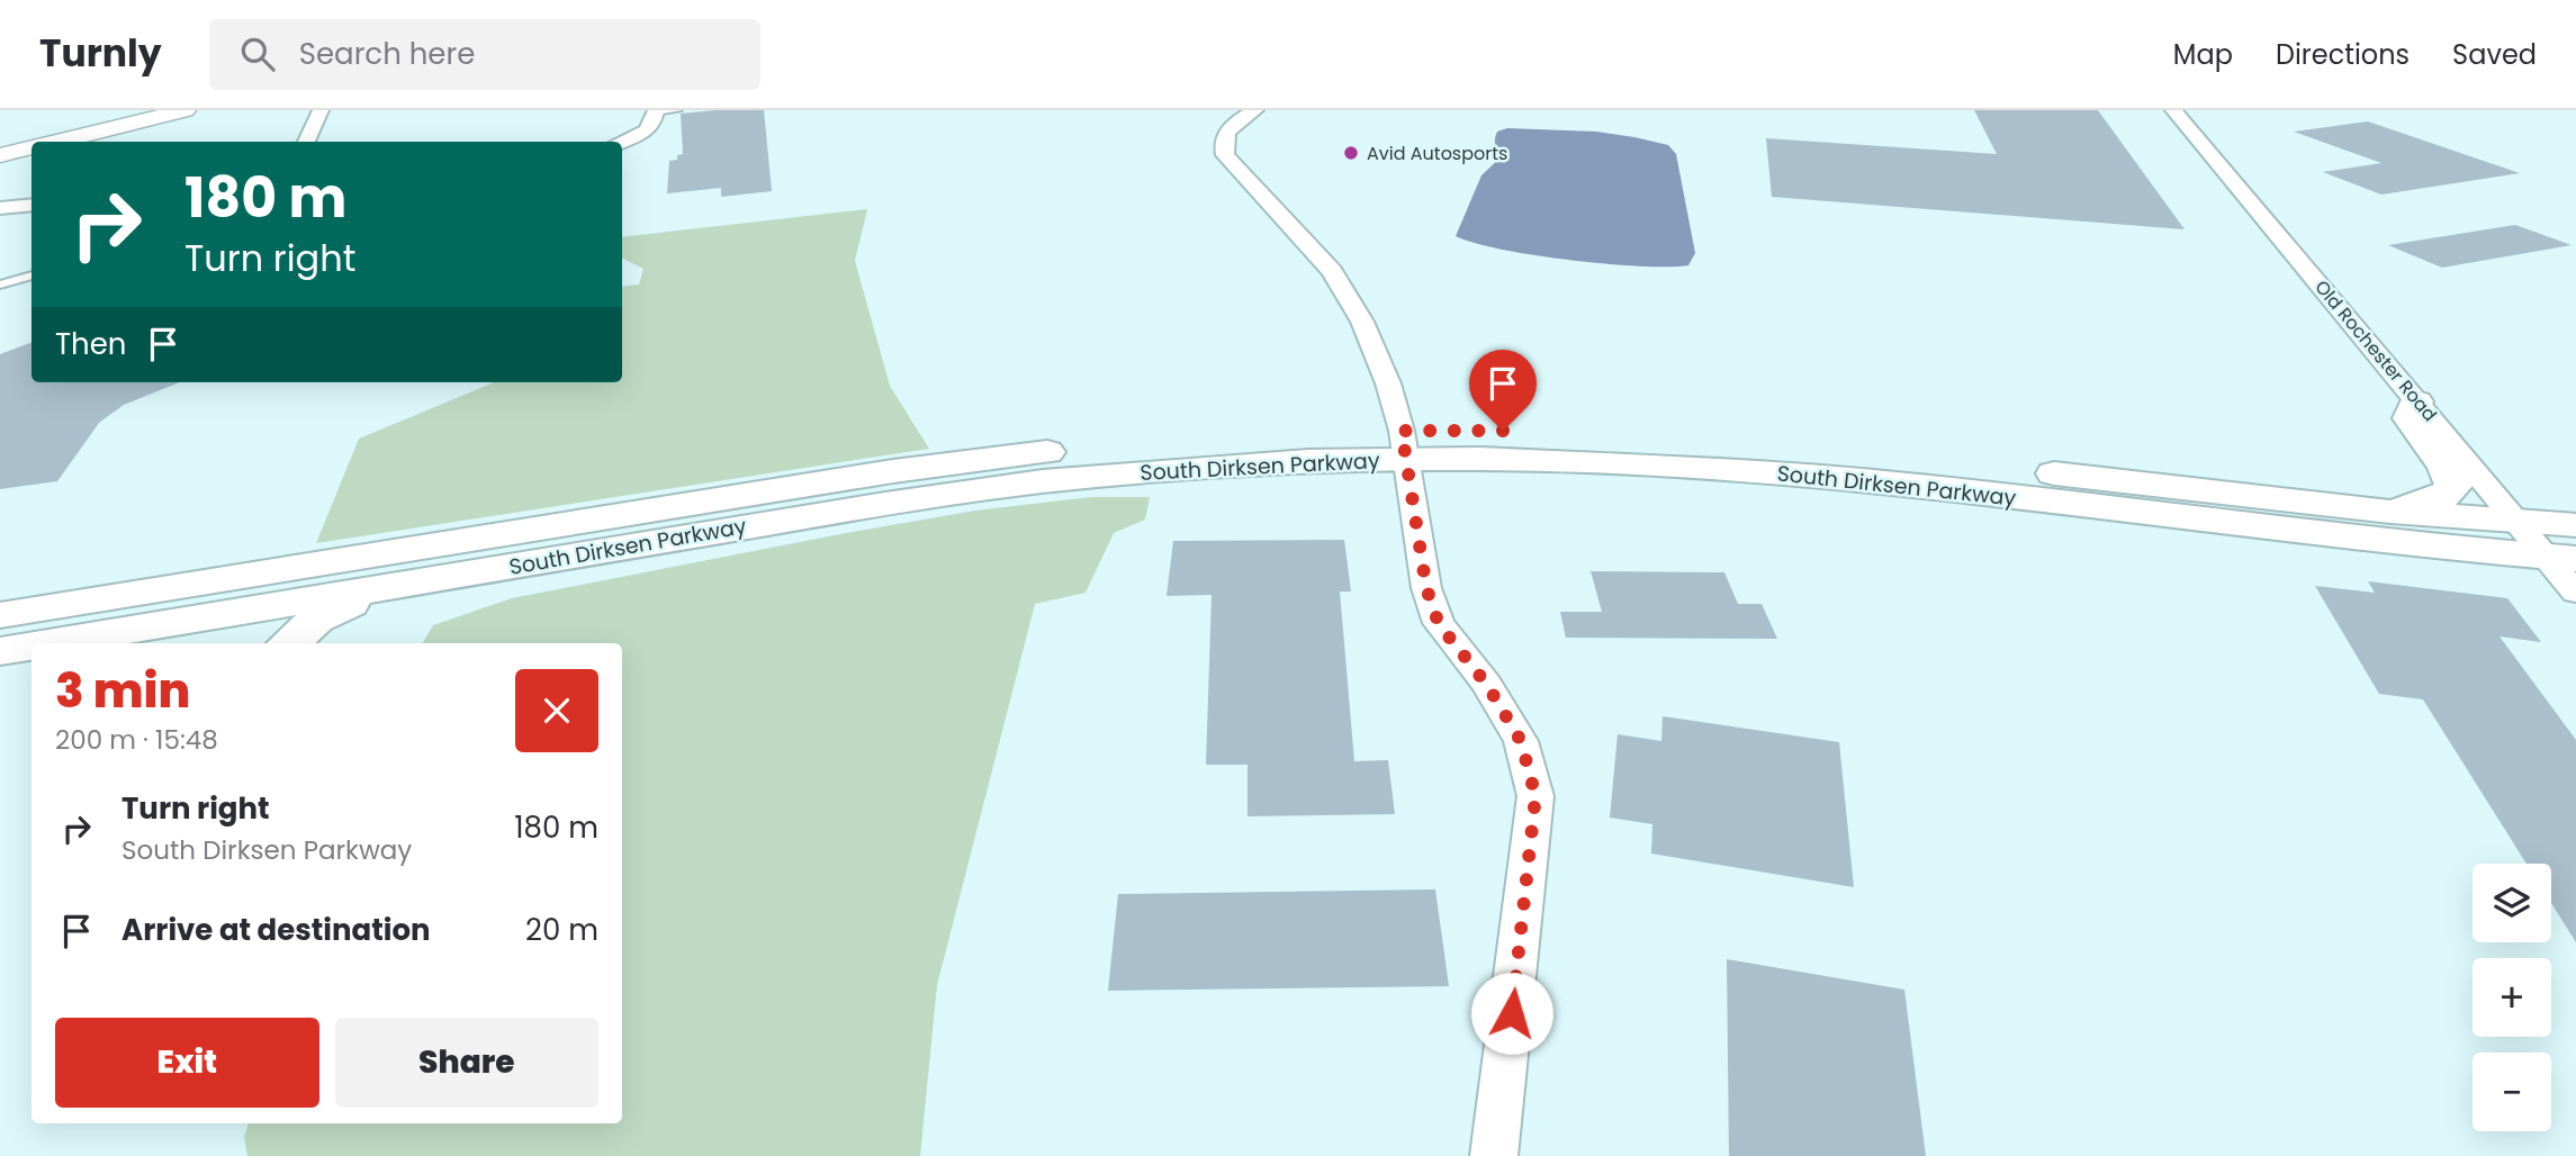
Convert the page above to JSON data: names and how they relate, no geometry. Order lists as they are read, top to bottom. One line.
{"streets":{"main road":["South Dirksen Parkway"],"street":["Old Rochester Road"]},"crossings":[["Old Rochester Road","South Dirksen Parkway"]],"places":["Avid Autosports"],"page":{"header":"Turnly","search":"Search here","nav":["Map","Directions","Saved"],"turn":["180 m","Turn right"],"then":"Then","heading":["3 min","200 m · 15:48"],"list":[{"name":"Turn right","note":"South Dirksen Parkway","value":"180 m"},{"name":"Arrive at destination","value":"20 m"}],"map_buttons":["+","−"],"buttons":["Exit","Share"]}}
